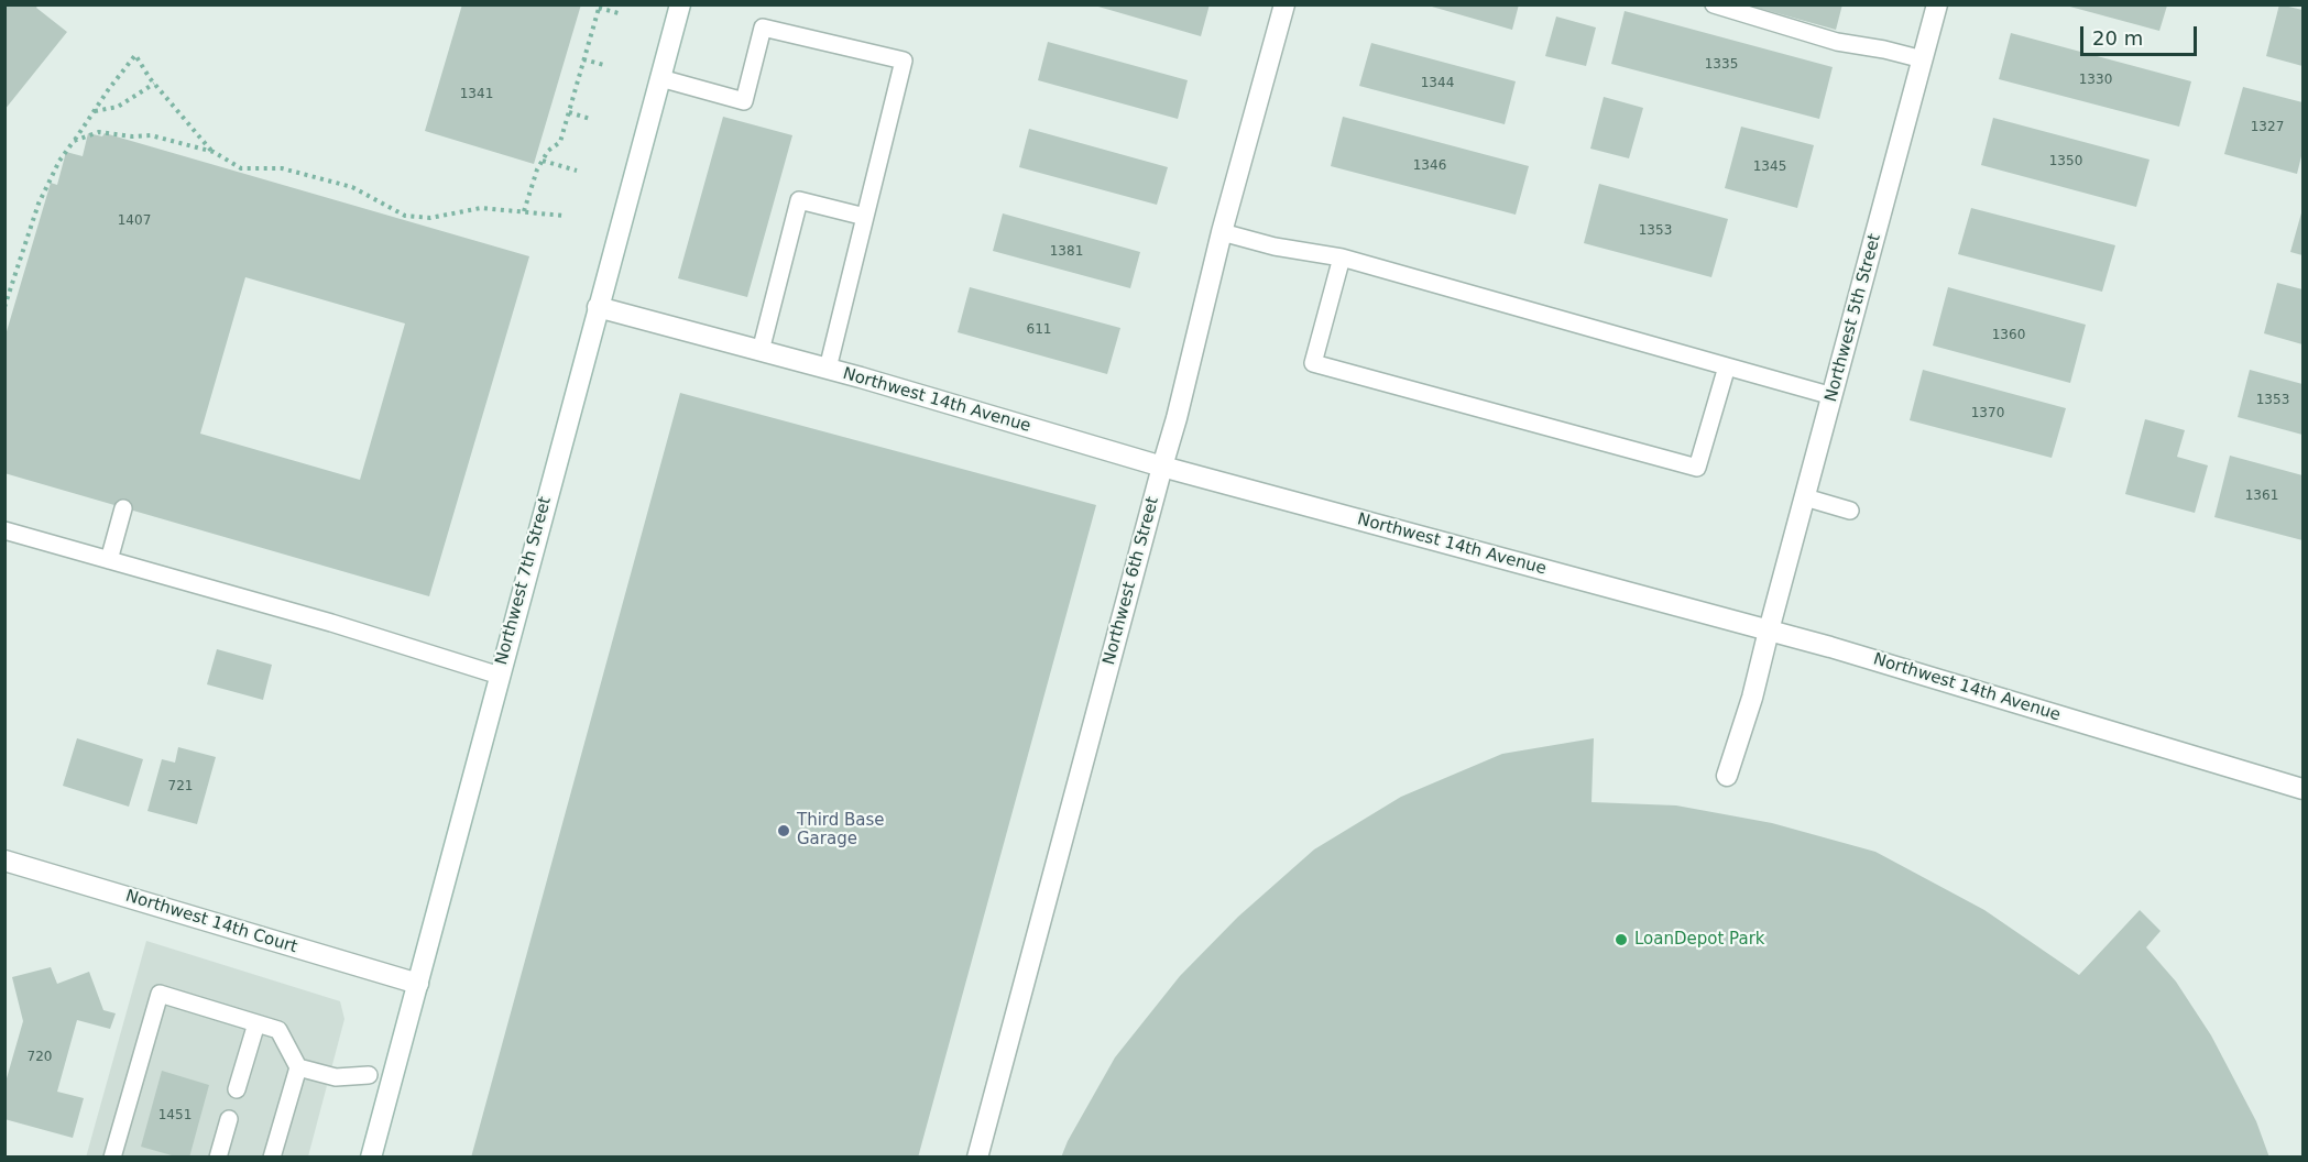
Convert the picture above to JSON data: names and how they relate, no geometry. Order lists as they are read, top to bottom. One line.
{"streets":{"street":["Northwest 5th Street","Northwest 14th Avenue","Northwest 7th Street","Northwest 6th Street","Northwest 14th Court"]},"crossings":[["Northwest 5th Street","Northwest 14th Avenue"],["Northwest 14th Avenue","Northwest 7th Street"],["Northwest 14th Avenue","Northwest 6th Street"],["Northwest 7th Street","Northwest 14th Court"]],"places":["Third Base Garage","LoanDepot Park"],"house_numbers":["1335","1330","1344","1341","1327","1350","1346","1345","1407","1353","1381","611","1360","1353","1370","1361","721","720","1451"],"scale_bar":"20 m"}
